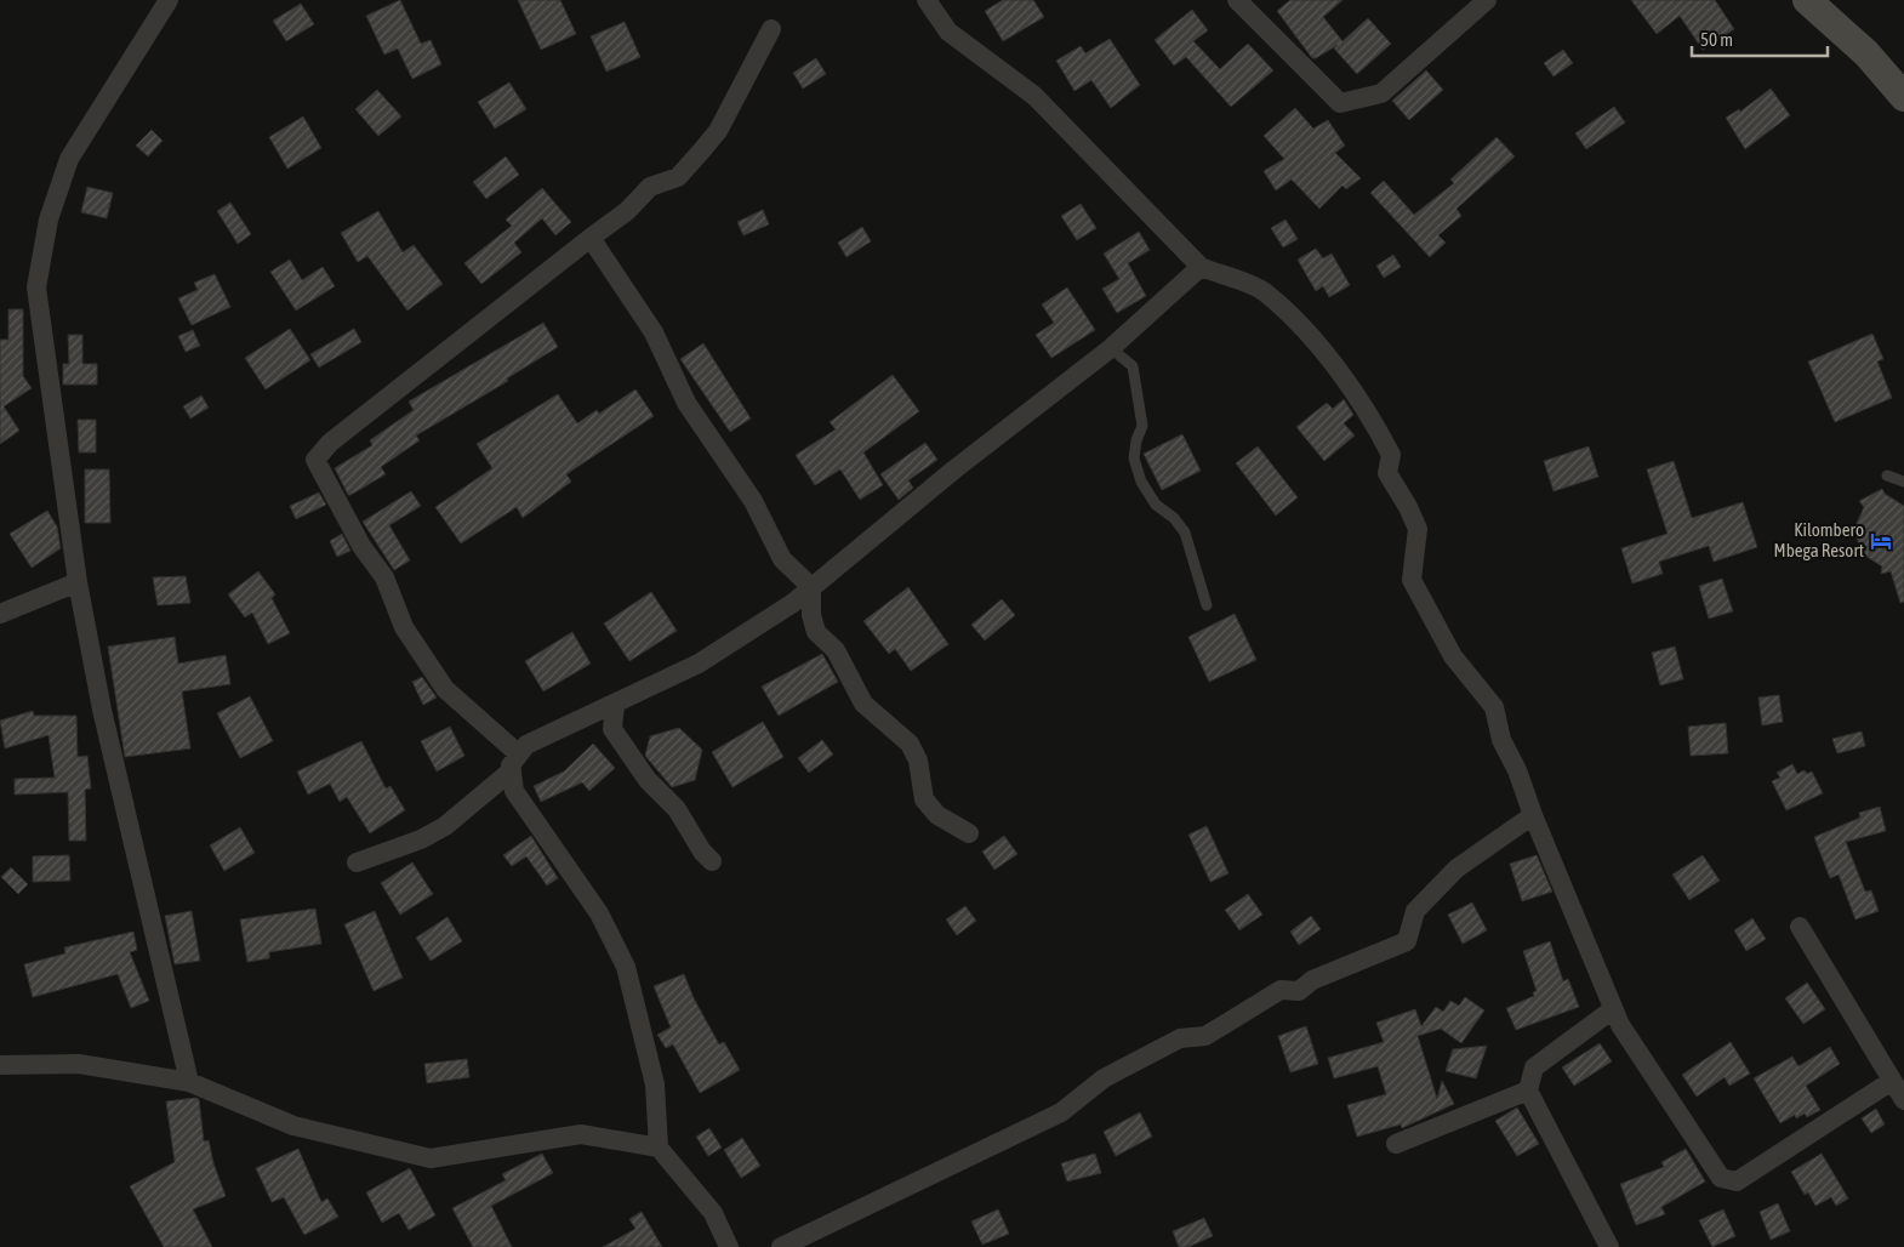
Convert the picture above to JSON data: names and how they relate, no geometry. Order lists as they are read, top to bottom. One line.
{"places":{"hotel":["Kilombero Mbega Resort"]},"scale_bar":"50 m"}
